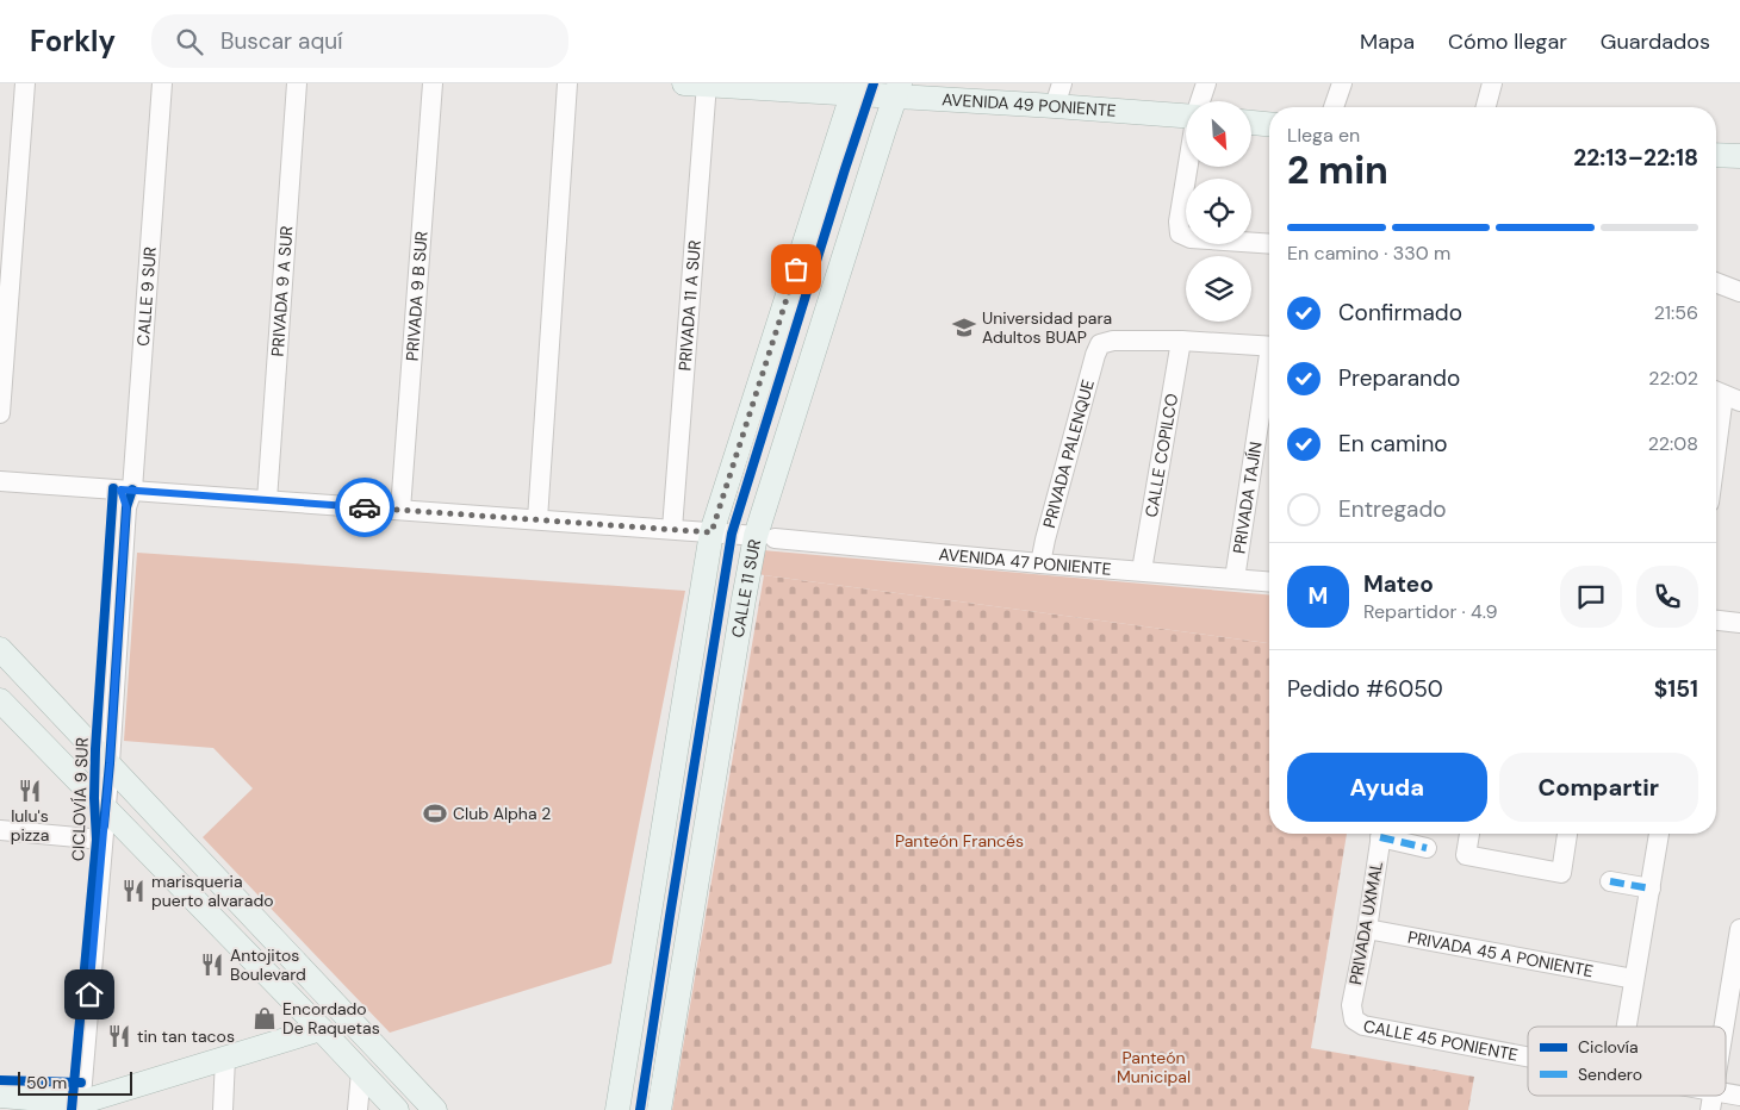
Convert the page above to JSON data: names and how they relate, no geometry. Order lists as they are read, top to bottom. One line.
{"streets":{"main road":["AVENIDA 49 PONIENTE","CALLE 11 SUR"],"street":["PRIVADA 9 A SUR","CALLE 9 SUR","PRIVADA 9 B SUR","PRIVADA 11 A SUR","PRIVADA PALENQUE","CALLE COPILCO","PRIVADA TAJÍN","AVENIDA 47 PONIENTE","PRIVADA UXMAL","PRIVADA 45 A PONIENTE","CALLE 45 PONIENTE"],"cycle path":["CICLOVÍA 9 SUR"]},"crossings":[["AVENIDA 49 PONIENTE","PRIVADA 11 A SUR"],["AVENIDA 49 PONIENTE","CALLE 11 SUR"],["PRIVADA 9 A SUR","AVENIDA 47 PONIENTE"],["CALLE 9 SUR","AVENIDA 47 PONIENTE"],["PRIVADA 9 B SUR","AVENIDA 47 PONIENTE"],["PRIVADA 11 A SUR","AVENIDA 47 PONIENTE"],["PRIVADA PALENQUE","CALLE COPILCO"],["PRIVADA PALENQUE","AVENIDA 47 PONIENTE"],["CALLE COPILCO","AVENIDA 47 PONIENTE"],["PRIVADA TAJÍN","AVENIDA 47 PONIENTE"],["AVENIDA 47 PONIENTE","CALLE 11 SUR"],["PRIVADA UXMAL","PRIVADA 45 A PONIENTE"],["PRIVADA UXMAL","CALLE 45 PONIENTE"]],"parks":["Panteón Francés","Panteón Municipal"],"places":{"school or university":["Universidad para Adultos BUAP"],"restaurant":["lulu's pizza","marisqueria puerto alvarado","Antojitos Boulevard","tin tan tacos"],"sports":["Club Alpha 2"],"shop":["Encordado De Raquetas"]},"legend":["Ciclovía","Sendero"],"scale_bar":"50 m","north":"bottom right","page":{"header":"Forkly","search":"Buscar aquí","nav":["Mapa","Cómo llegar","Guardados"],"heading":["2 min","Llega en","22:13–22:18"],"panel":["Mateo","Repartidor · 4.9","Pedido #6050","$151"],"bar":"En camino · 330 m","list":[["Confirmado","21:56"],["Preparando","22:02"],["En camino","22:08"],"Entregado"],"round":"M","buttons":["Ayuda","Compartir"],"scale":"50 m"}}
